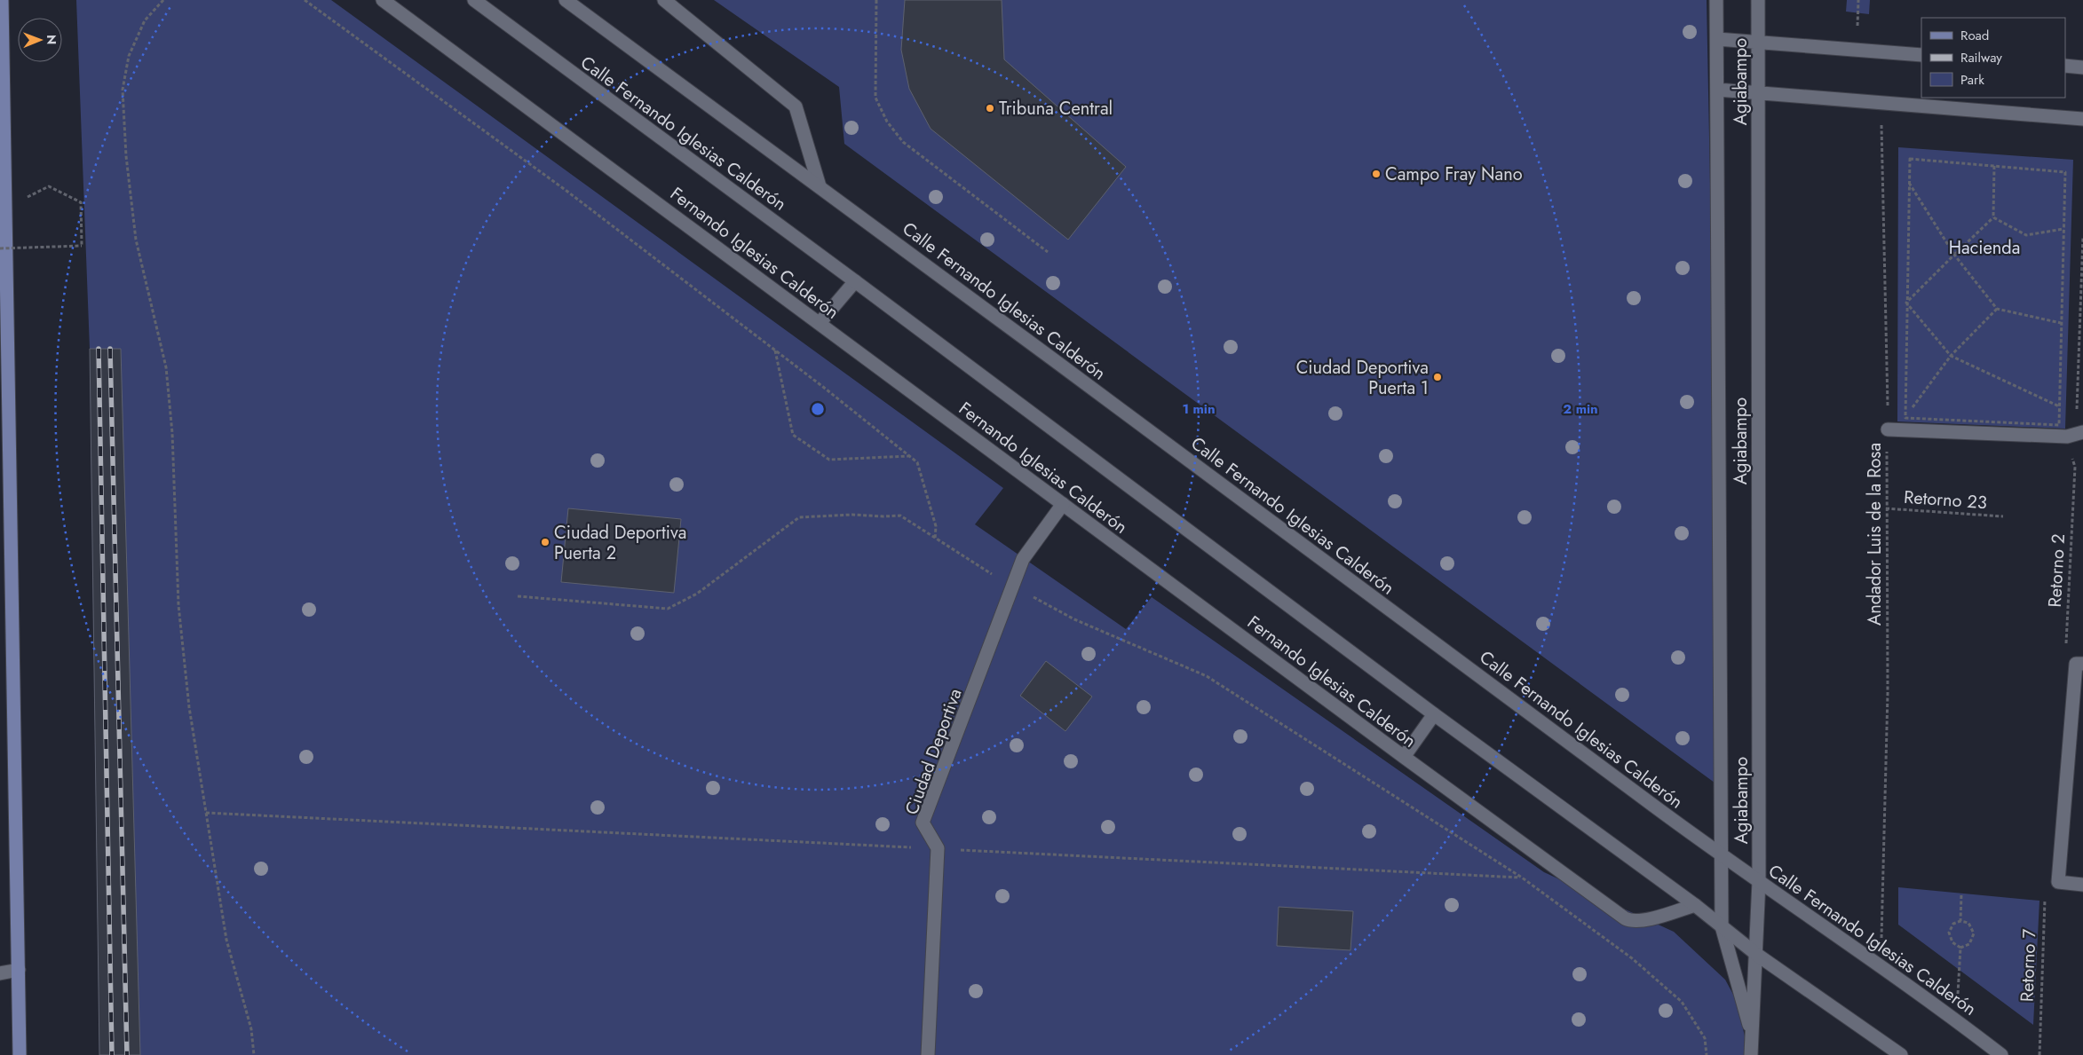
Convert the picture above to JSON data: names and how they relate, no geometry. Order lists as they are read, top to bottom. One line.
{"streets":{"street":["Agiabampo","Calle Fernando Iglesias Calderón","Fernando Iglesias Calderón","Ciudad Deportiva"],"path":["Retorno 23","Andador Luis de la Rosa","Retorno 2","Retorno 7"]},"crossings":[["Agiabampo","Calle Fernando Iglesias Calderón"],["Calle Fernando Iglesias Calderón","Fernando Iglesias Calderón"],["Calle Fernando Iglesias Calderón","Andador Luis de la Rosa"],["Fernando Iglesias Calderón","Ciudad Deportiva"],["Retorno 23","Andador Luis de la Rosa"]],"parks":["Hacienda"],"places":["Tribuna Central","Campo Fray Nano","Ciudad Deportiva Puerta 1","Ciudad Deportiva Puerta 2"],"legend":["Road","Railway","Park"],"north":"right","rings":["1 min","2 min"]}
